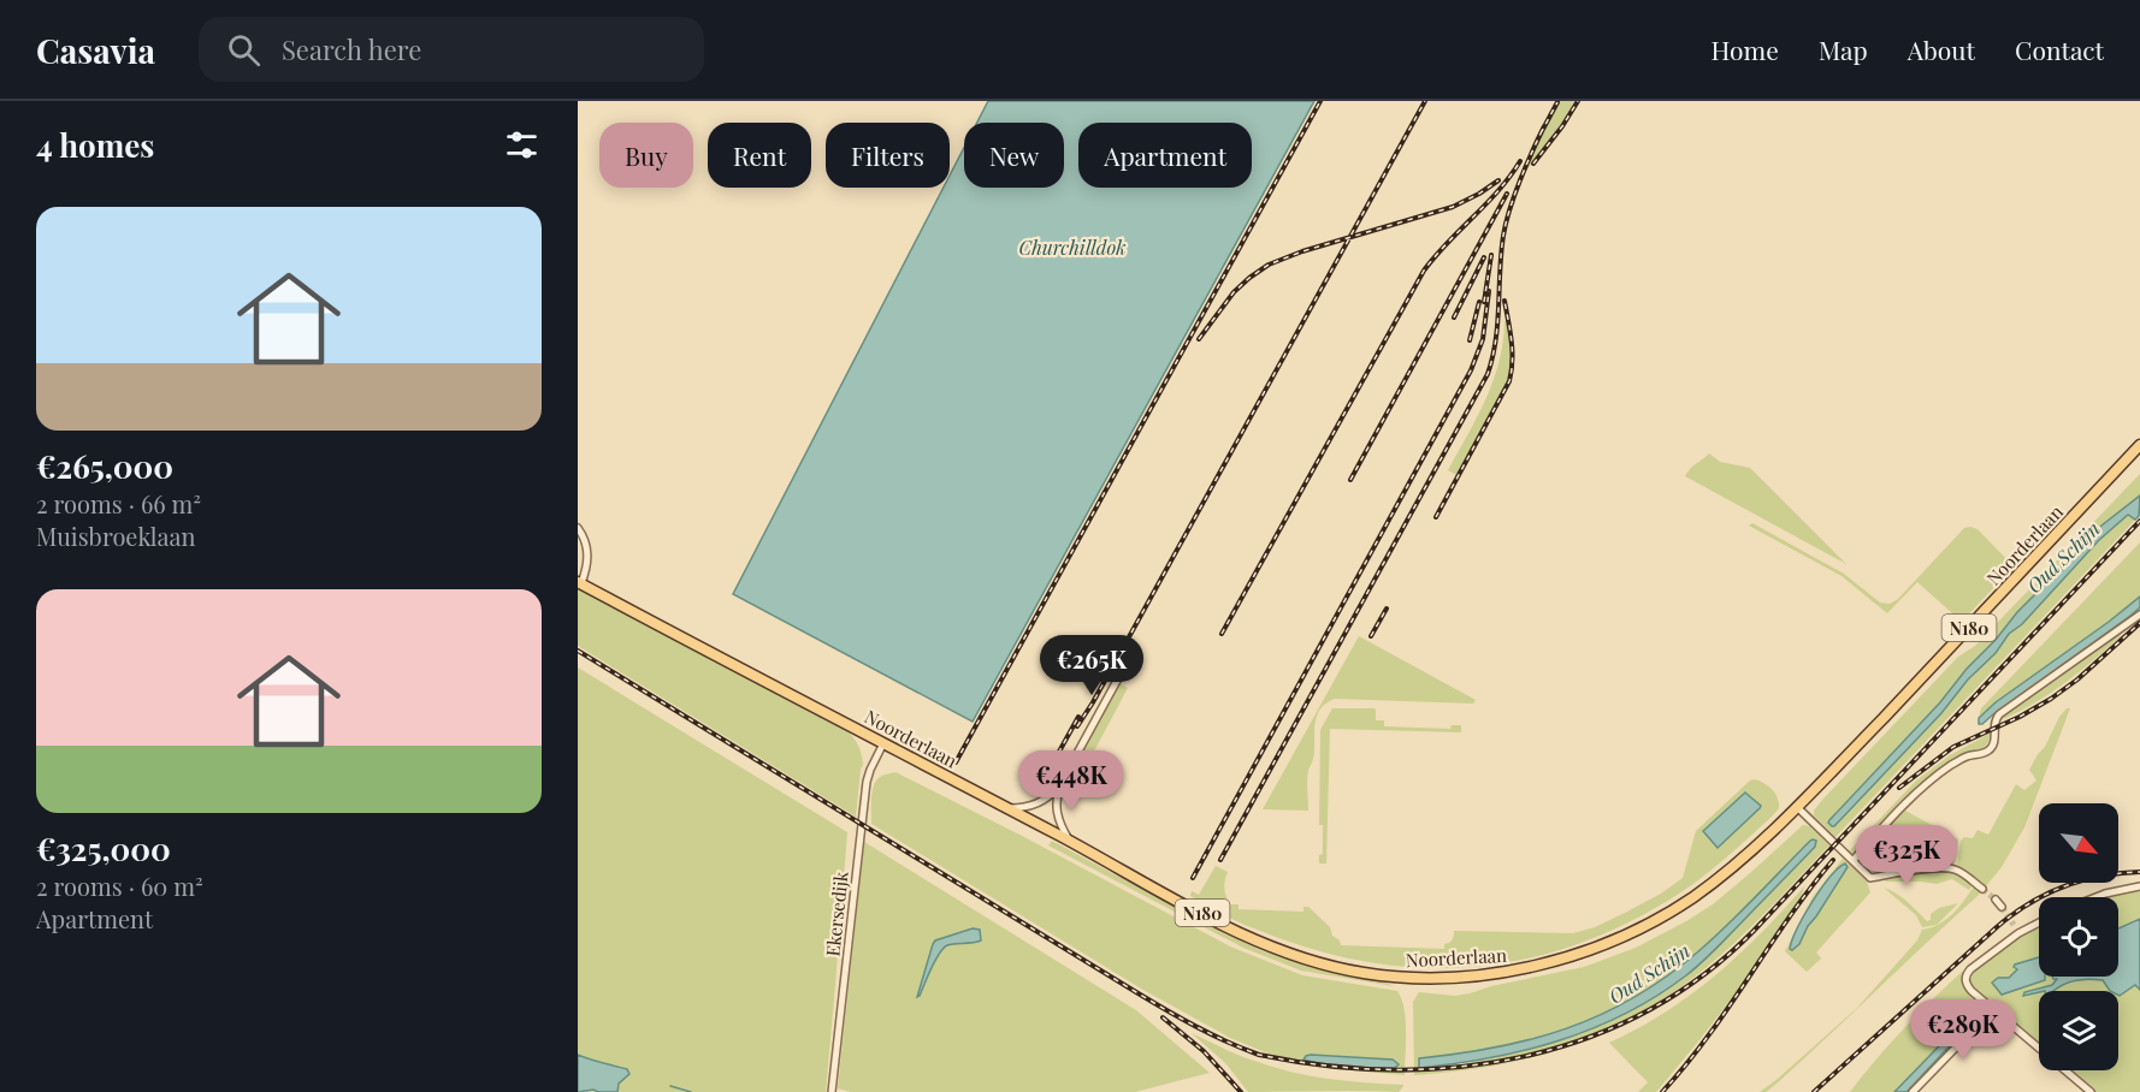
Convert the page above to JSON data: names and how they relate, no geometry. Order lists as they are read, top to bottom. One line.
{"streets":{"main road":["Noorderlaan","N180"],"street":["Ekersedijk"]},"crossings":[["Noorderlaan","Ekersedijk"]],"water":["Churchilldok","Oud Schijn"],"north":"bottom right","page":{"header":"Casavia","search":"Search here","nav":["Home","Map","About","Contact"],"heading":"4 homes","chip":["Buy","Rent","Filters","New","Apartment"],"list":[{"name":"€265,000","note":"2 rooms · 66 m² · Muisbroeklaan"},{"name":"€325,000","note":"2 rooms · 60 m² · Apartment"}],"price":["€265K","€448K","€325K","€289K"]}}
